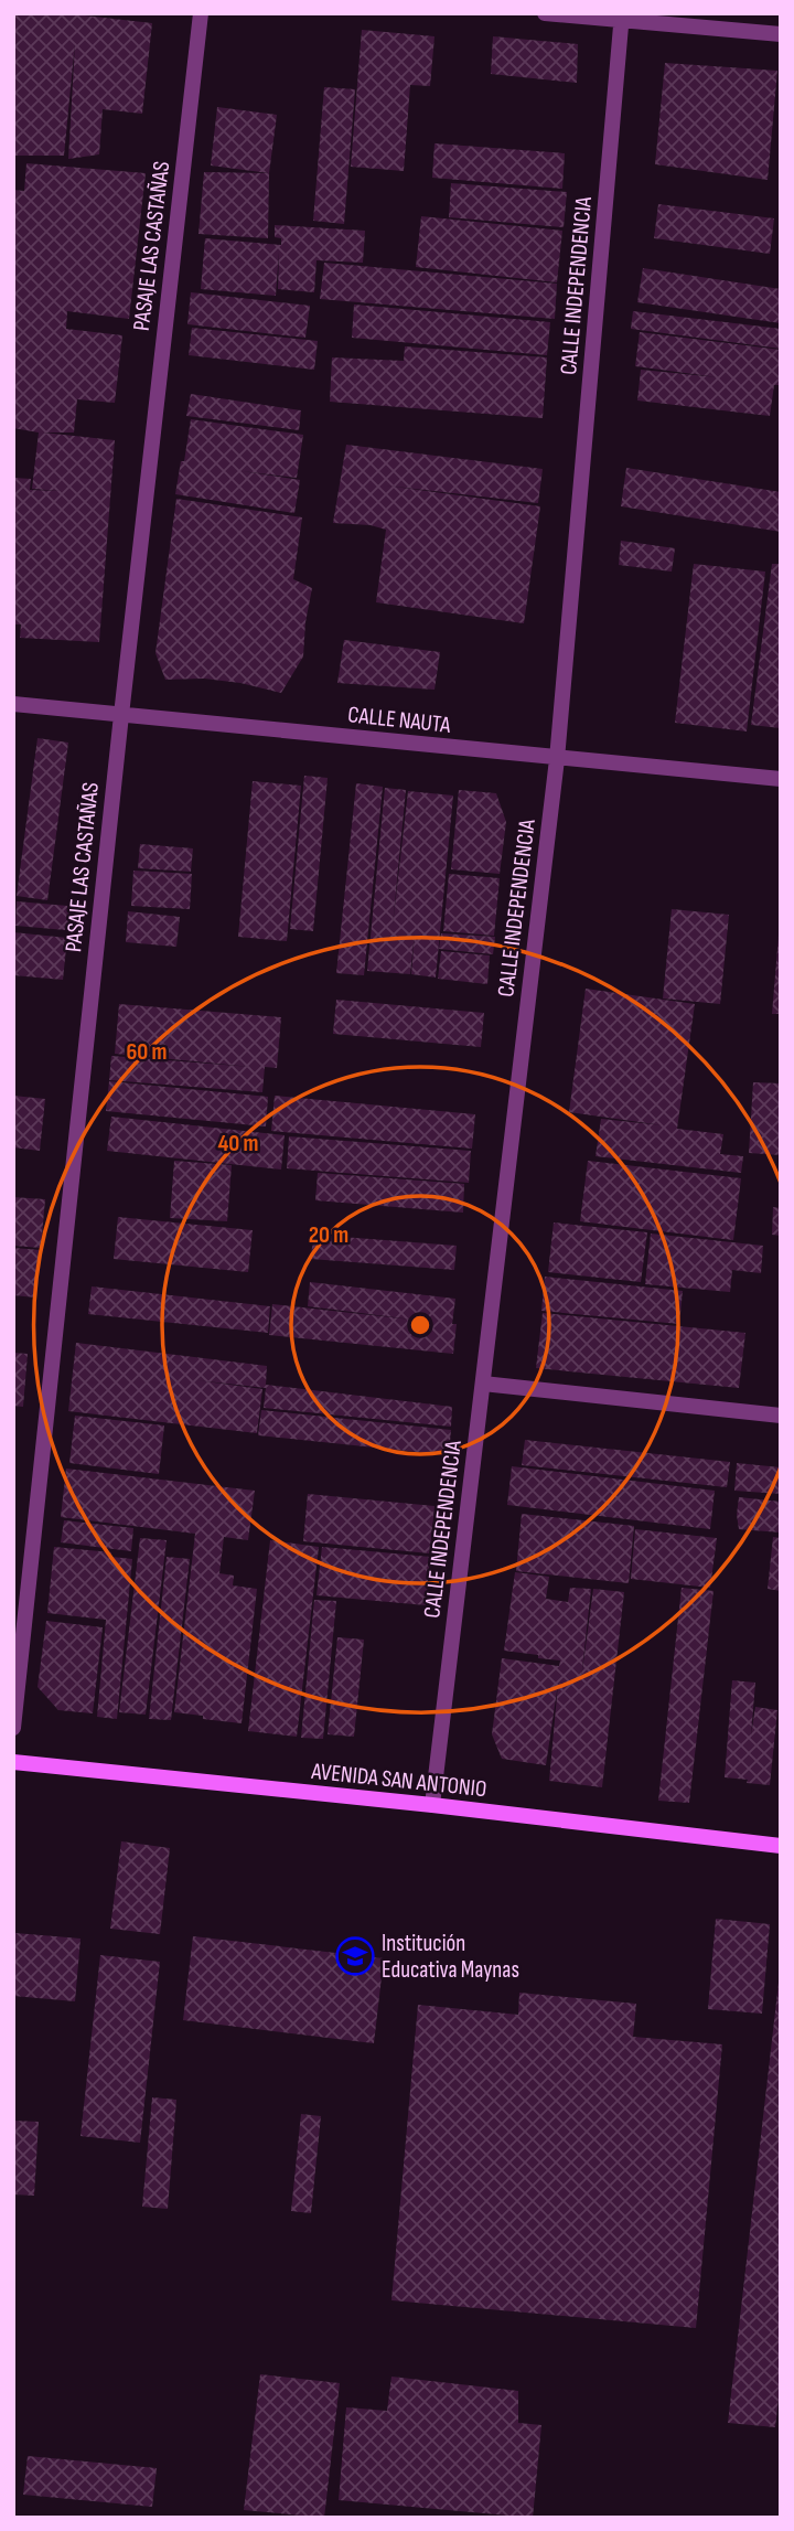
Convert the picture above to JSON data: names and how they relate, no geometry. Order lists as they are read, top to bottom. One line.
{"streets":{"main road":["AVENIDA SAN ANTONIO"],"street":["PASAJE LAS CASTAÑAS","CALLE INDEPENDENCIA","CALLE NAUTA"]},"crossings":[["PASAJE LAS CASTAÑAS","CALLE NAUTA"],["CALLE INDEPENDENCIA","CALLE NAUTA"],["CALLE INDEPENDENCIA","AVENIDA SAN ANTONIO"]],"places":{"school or university":["Institución Educativa Maynas"]},"rings":["60 m","40 m","20 m"]}
